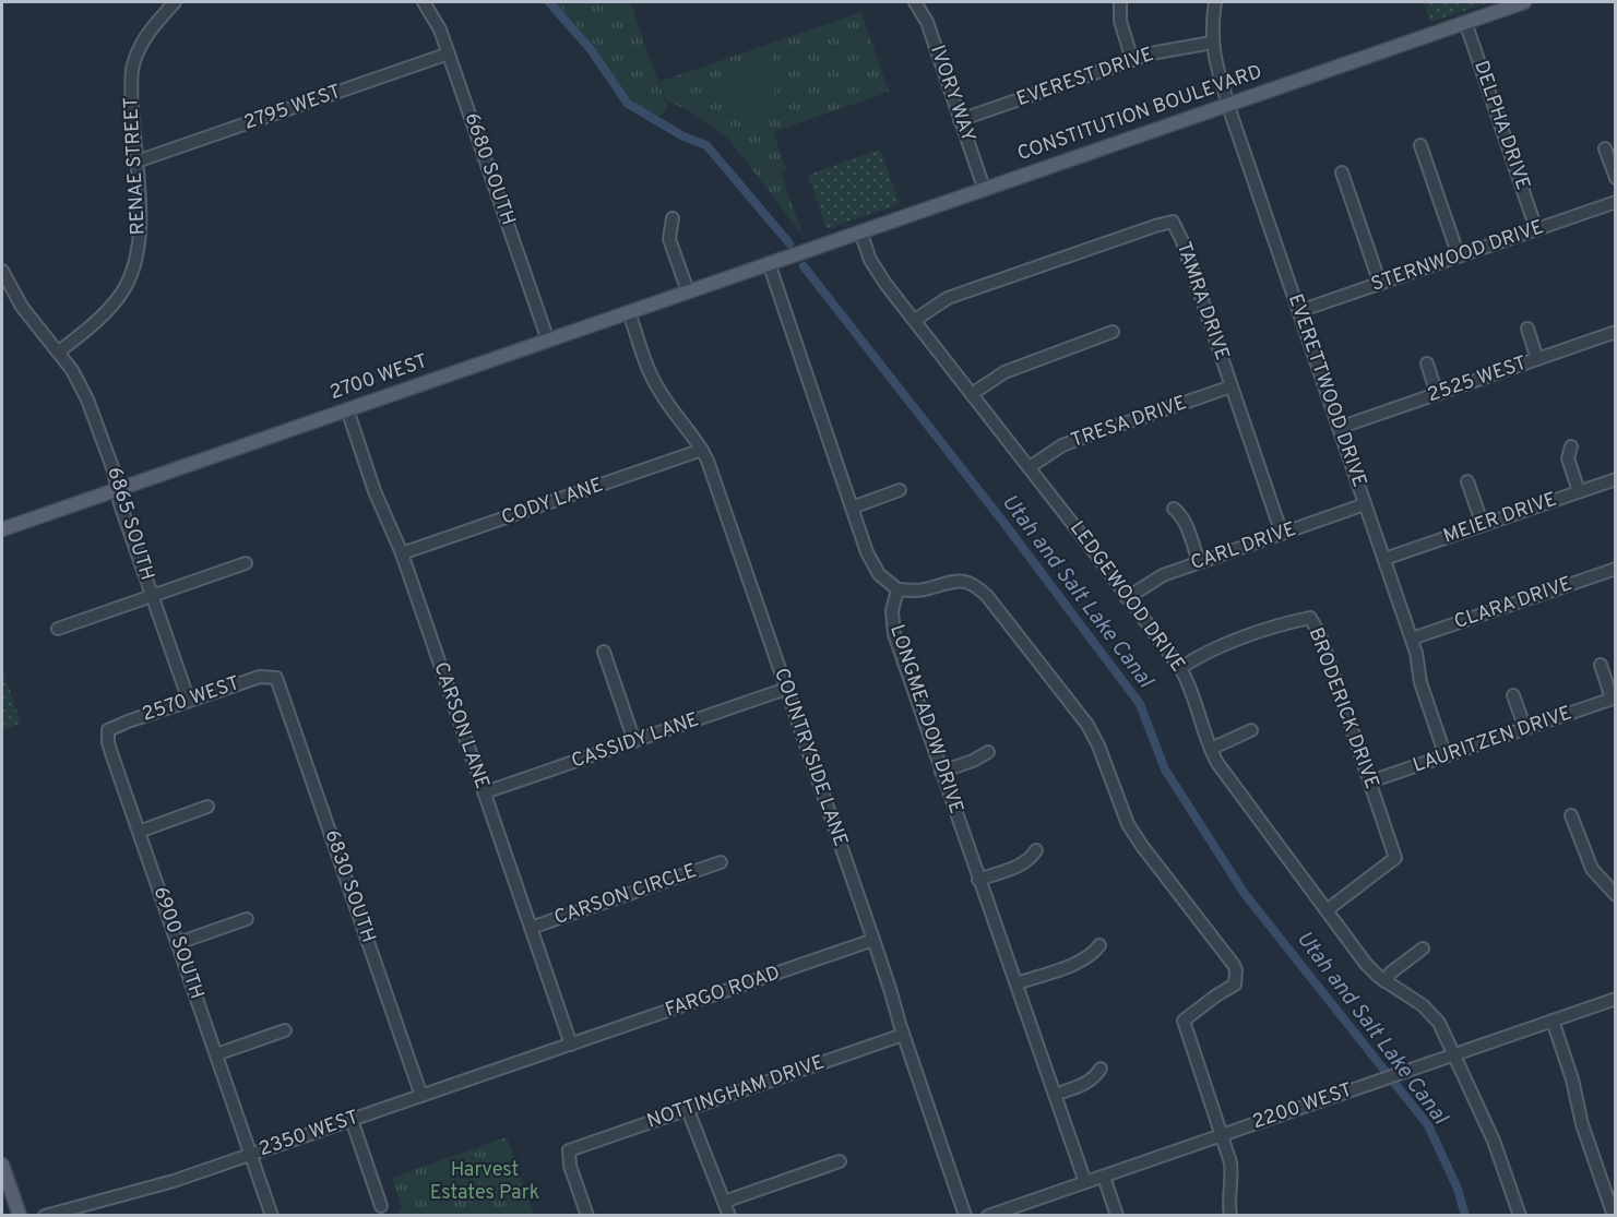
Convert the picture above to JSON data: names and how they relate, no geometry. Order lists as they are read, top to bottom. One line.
{"streets":{"main road":["CONSTITUTION BOULEVARD","2700 WEST"],"street":["EVEREST DRIVE","IVORY WAY","2795 WEST","DELPHA DRIVE","RENAE STREET","6680 SOUTH","STERNWOOD DRIVE","TAMRA DRIVE","2525 WEST","EVERETTWOOD DRIVE","TRESA DRIVE","CODY LANE","MEIER DRIVE","6865 SOUTH","CARL DRIVE","LEDGEWOOD DRIVE","CLARA DRIVE","2570 WEST","BRODERICK DRIVE","LONGMEADOW DRIVE","CARSON LANE","LAURITZEN DRIVE","CASSIDY LANE","COUNTRYSIDE LANE","6830 SOUTH","CARSON CIRCLE","6900 SOUTH","FARGO ROAD","NOTTINGHAM DRIVE","2200 WEST","2350 WEST"]},"crossings":[["EVEREST DRIVE","IVORY WAY"],["EVEREST DRIVE","EVERETTWOOD DRIVE"],["IVORY WAY","CONSTITUTION BOULEVARD"],["2795 WEST","RENAE STREET"],["2795 WEST","6680 SOUTH"],["CONSTITUTION BOULEVARD","DELPHA DRIVE"],["CONSTITUTION BOULEVARD","2700 WEST"],["CONSTITUTION BOULEVARD","EVERETTWOOD DRIVE"],["CONSTITUTION BOULEVARD","LEDGEWOOD DRIVE"],["DELPHA DRIVE","STERNWOOD DRIVE"],["RENAE STREET","6865 SOUTH"],["6680 SOUTH","2700 WEST"],["STERNWOOD DRIVE","EVERETTWOOD DRIVE"],["TAMRA DRIVE","TRESA DRIVE"],["TAMRA DRIVE","CARL DRIVE"],["TAMRA DRIVE","LEDGEWOOD DRIVE"],["2700 WEST","6865 SOUTH"],["2700 WEST","CARSON LANE"],["2700 WEST","COUNTRYSIDE LANE"],["2525 WEST","EVERETTWOOD DRIVE"],["EVERETTWOOD DRIVE","MEIER DRIVE"],["EVERETTWOOD DRIVE","CARL DRIVE"],["EVERETTWOOD DRIVE","CLARA DRIVE"],["EVERETTWOOD DRIVE","LAURITZEN DRIVE"],["TRESA DRIVE","LEDGEWOOD DRIVE"],["CODY LANE","CARSON LANE"],["CODY LANE","COUNTRYSIDE LANE"],["6865 SOUTH","2570 WEST"],["CARL DRIVE","LEDGEWOOD DRIVE"],["LEDGEWOOD DRIVE","BRODERICK DRIVE"],["LEDGEWOOD DRIVE","2200 WEST"],["2570 WEST","6830 SOUTH"],["2570 WEST","6900 SOUTH"],["BRODERICK DRIVE","LAURITZEN DRIVE"],["LONGMEADOW DRIVE","2200 WEST"],["CARSON LANE","CASSIDY LANE"],["CARSON LANE","CARSON CIRCLE"],["CARSON LANE","FARGO ROAD"],["CARSON LANE","2350 WEST"],["CASSIDY LANE","COUNTRYSIDE LANE"],["COUNTRYSIDE LANE","FARGO ROAD"],["COUNTRYSIDE LANE","NOTTINGHAM DRIVE"],["6830 SOUTH","2350 WEST"],["6900 SOUTH","2350 WEST"],["FARGO ROAD","2350 WEST"]],"water":["Utah and Salt Lake Canal"],"parks":["Harvest Estates Park"]}
